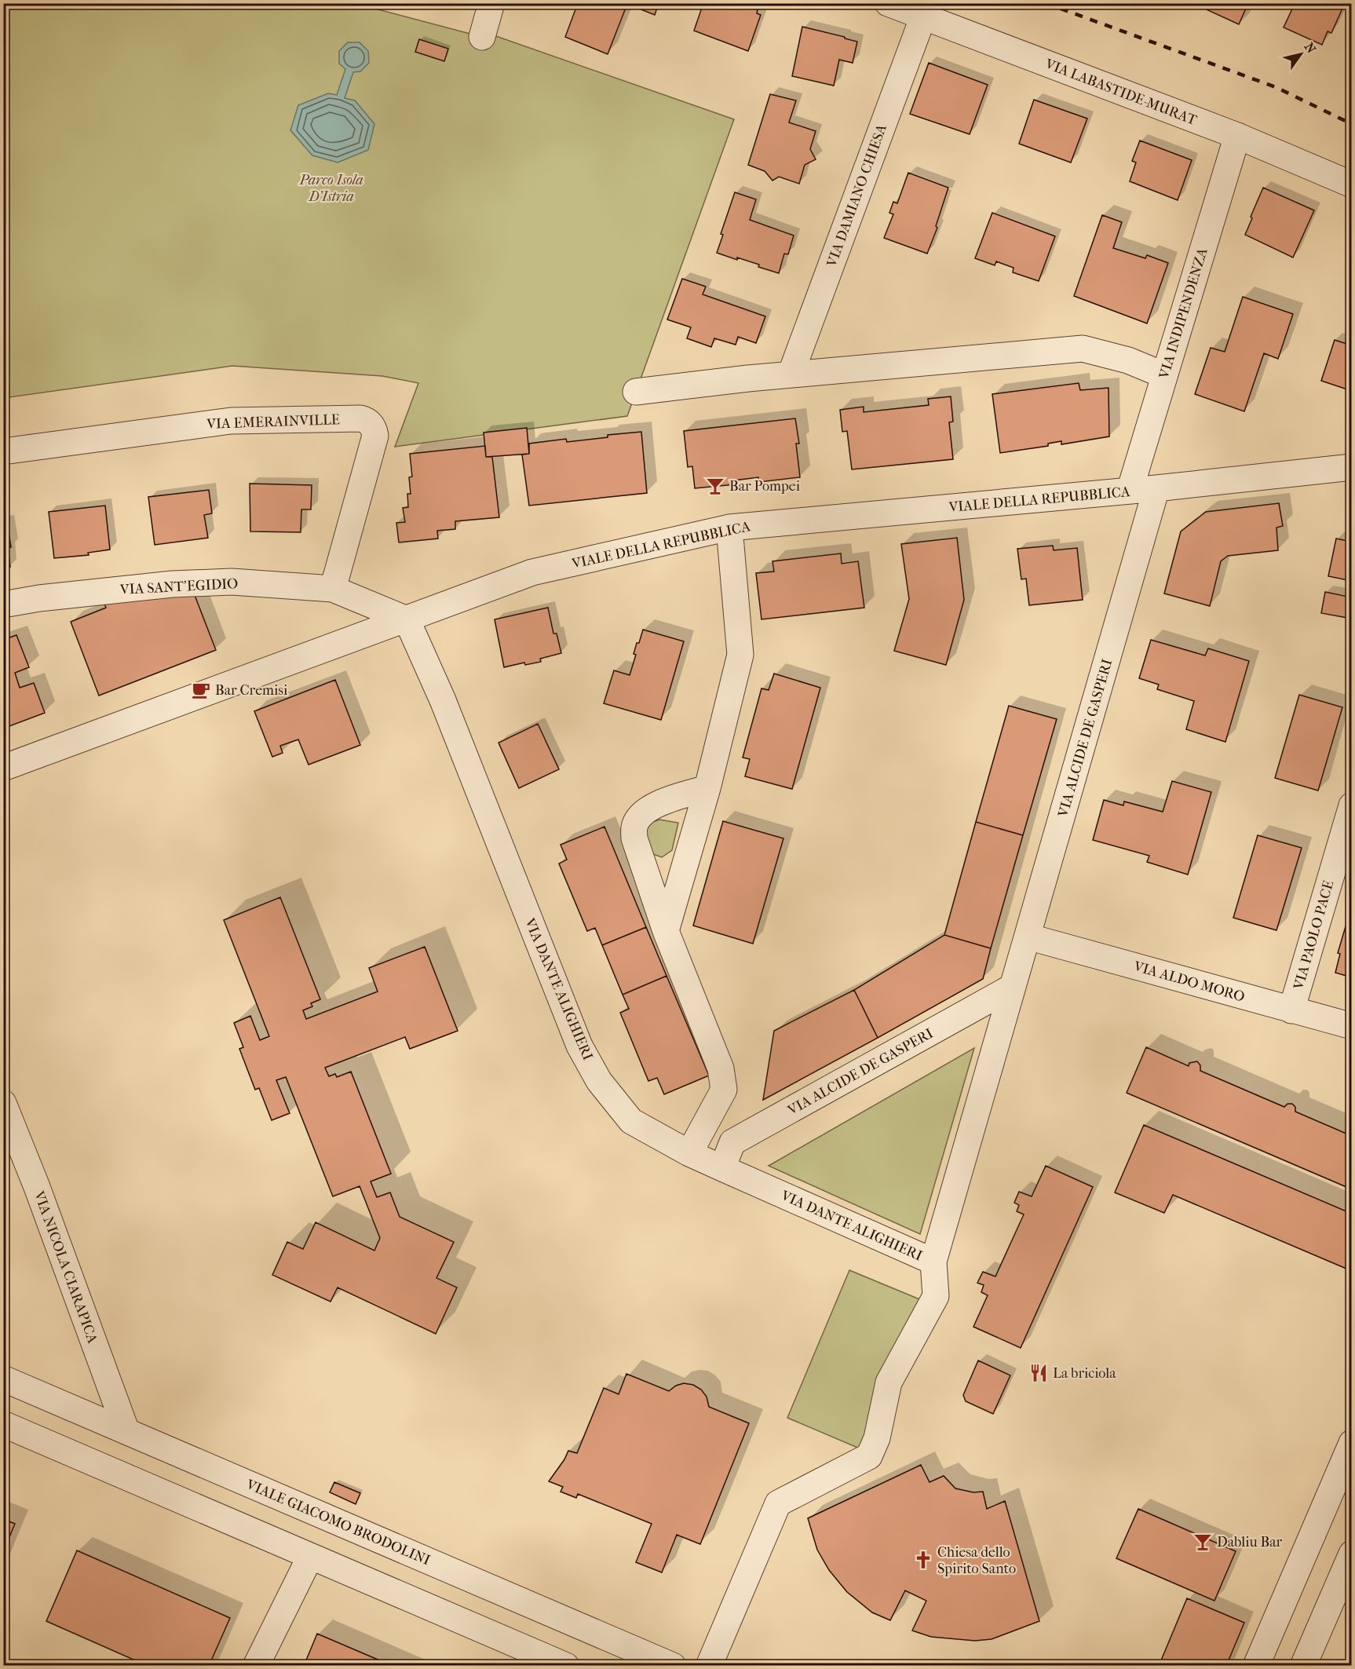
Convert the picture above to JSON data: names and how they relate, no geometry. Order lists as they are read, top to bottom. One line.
{"streets":{"street":["VIA LABASTIDE-MURAT","VIA DAMIANO CHIESA","VIA INDIPENDENZA","VIA EMERAINVILLE","VIALE DELLA REPUBBLICA","VIA SANT'EGIDIO","VIA ALCIDE DE GASPERI","VIA PAOLO PACE","VIA ALDO MORO","VIA DANTE ALIGHIERI","VIA NICOLA CIARAPICA","VIALE GIACOMO BRODOLINI"]},"crossings":[["VIA LABASTIDE-MURAT","VIA DAMIANO CHIESA"],["VIA LABASTIDE-MURAT","VIA INDIPENDENZA"],["VIA INDIPENDENZA","VIALE DELLA REPUBBLICA"],["VIA EMERAINVILLE","VIA SANT'EGIDIO"],["VIALE DELLA REPUBBLICA","VIA SANT'EGIDIO"],["VIALE DELLA REPUBBLICA","VIA ALCIDE DE GASPERI"],["VIALE DELLA REPUBBLICA","VIA DANTE ALIGHIERI"],["VIA SANT'EGIDIO","VIA DANTE ALIGHIERI"],["VIA ALCIDE DE GASPERI","VIA ALDO MORO"],["VIA ALCIDE DE GASPERI","VIA DANTE ALIGHIERI"],["VIA PAOLO PACE","VIA ALDO MORO"],["VIA NICOLA CIARAPICA","VIALE GIACOMO BRODOLINI"]],"parks":["Parco Isola D'Istria"],"places":{"bar":["Bar Pompei","Dabliu Bar"],"cafe":["Bar Cremisi"],"restaurant":["La briciola"],"church":["Chiesa dello Spirito Santo"]},"north":"top right"}
